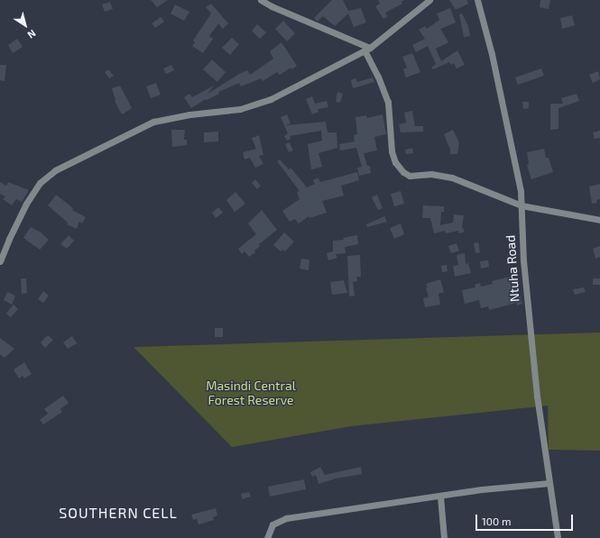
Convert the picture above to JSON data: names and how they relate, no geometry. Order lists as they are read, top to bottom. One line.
{"streets":{"street":["Ntuha Road"]},"districts":["SOUTHERN CELL"],"parks":["Masindi Central Forest Reserve"],"scale_bar":"100 m","north":"bottom right"}
